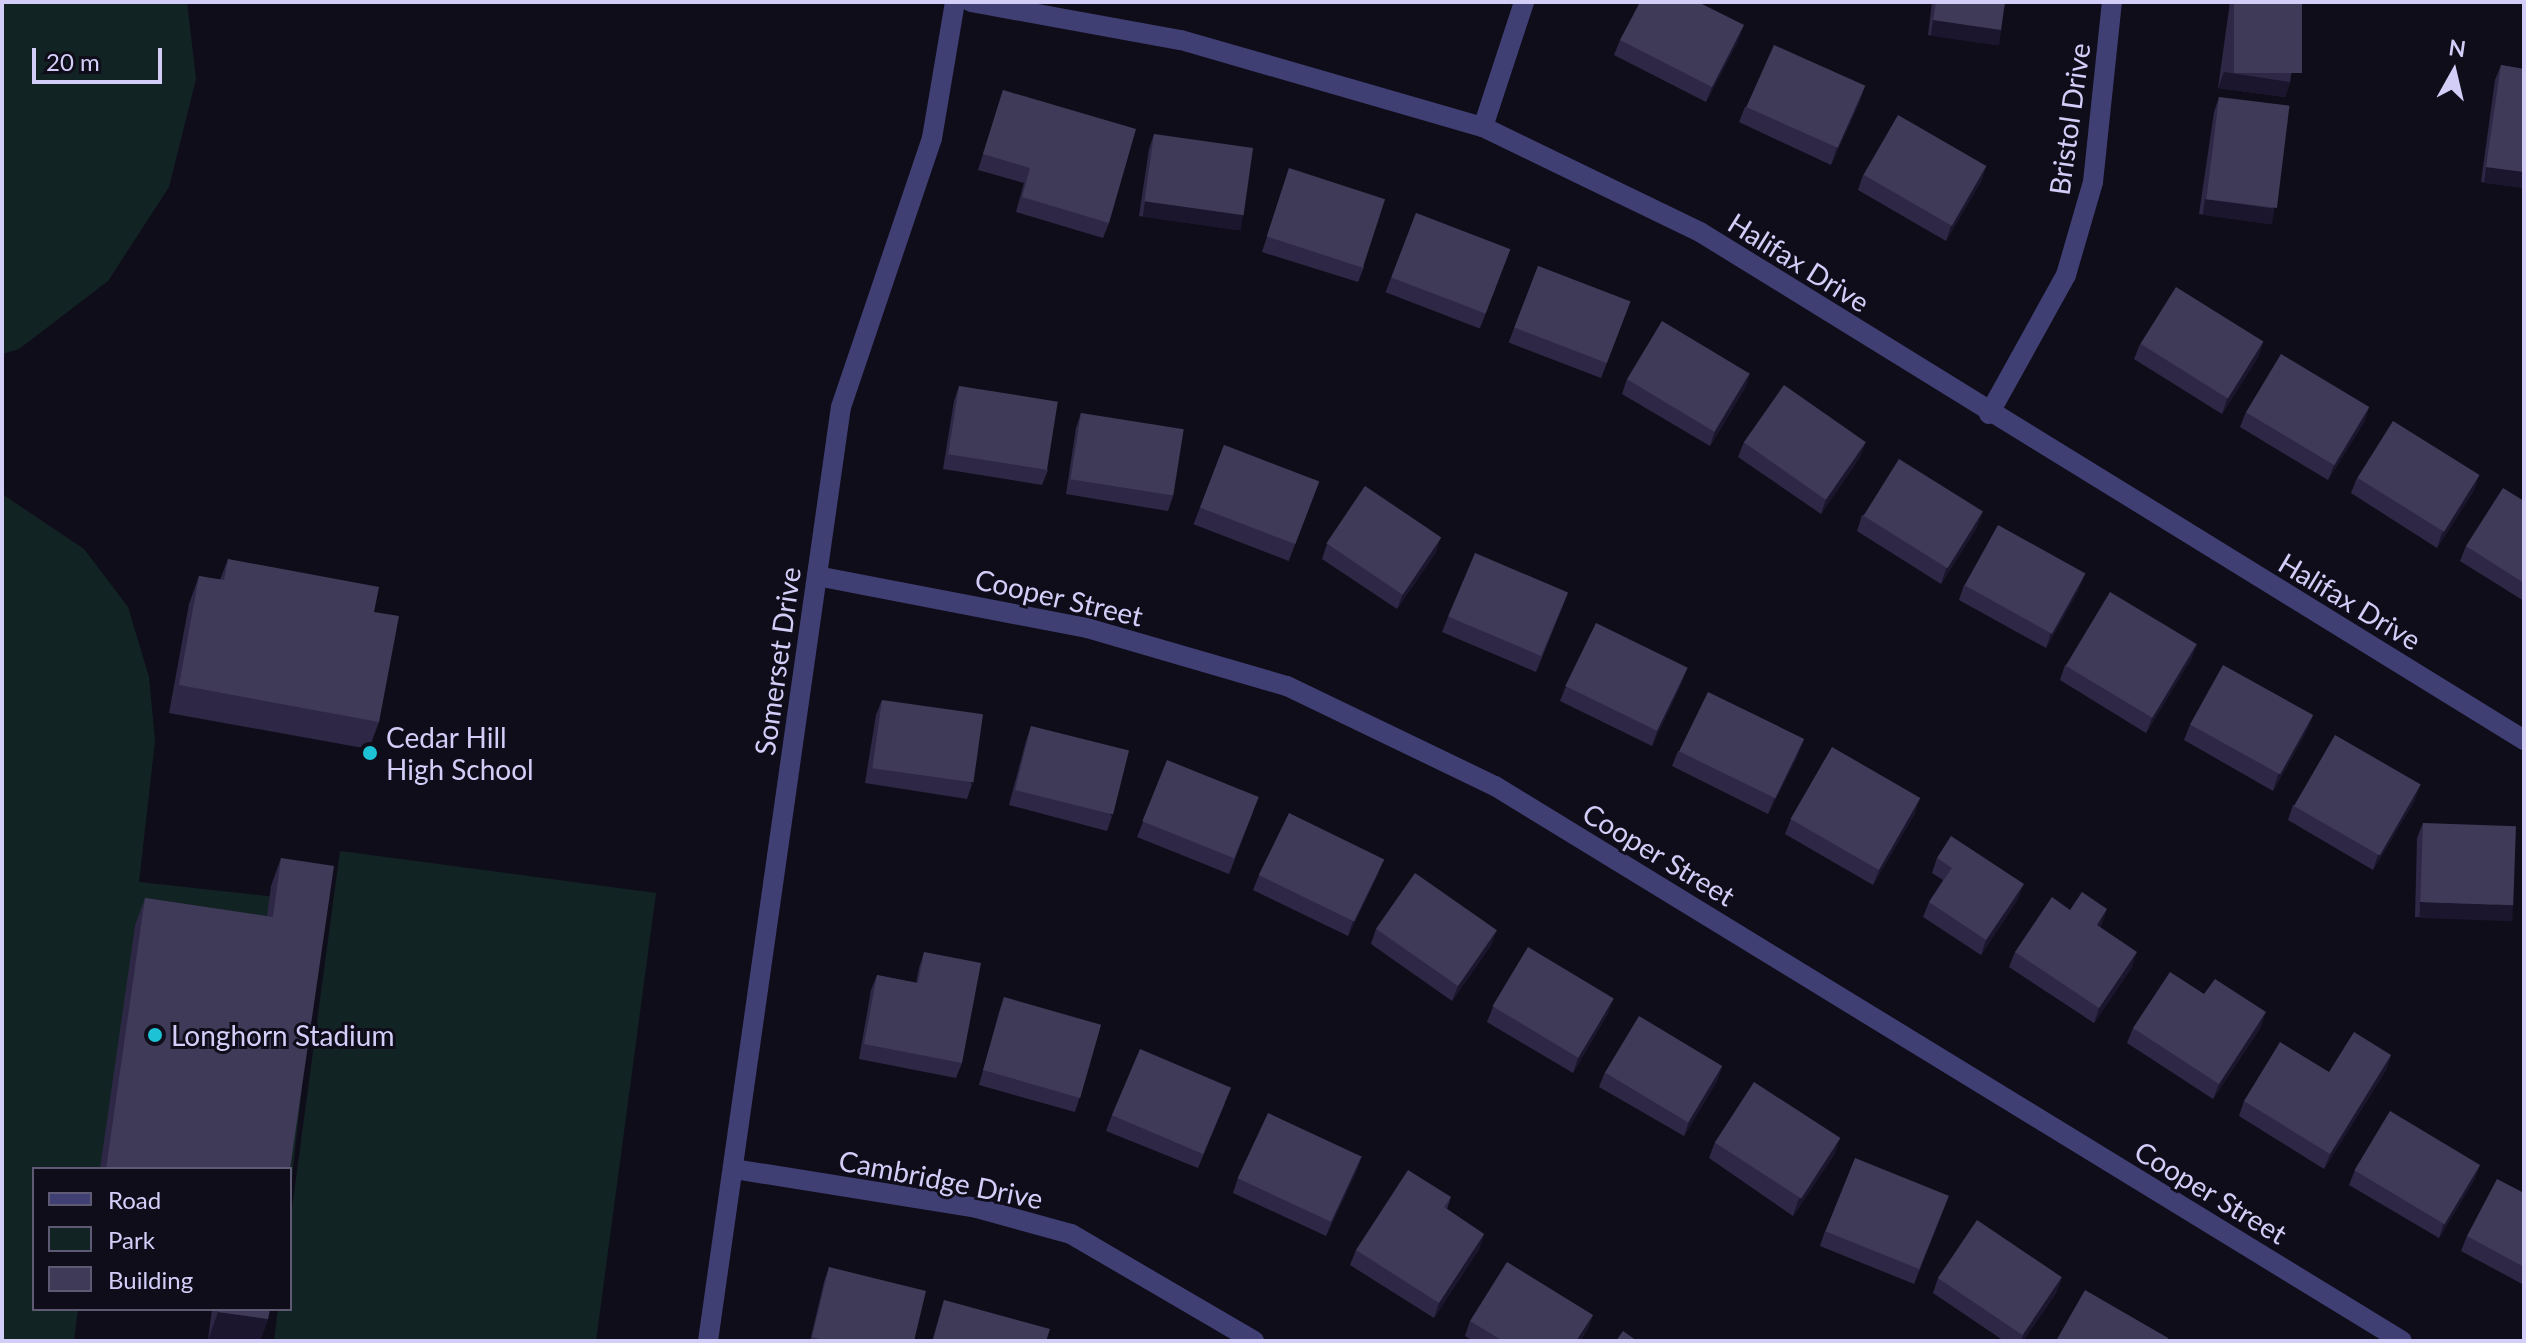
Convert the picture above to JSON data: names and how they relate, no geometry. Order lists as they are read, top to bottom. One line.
{"streets":{"street":["Bristol Drive","Halifax Drive","Cooper Street","Somerset Drive","Cambridge Drive"]},"crossings":[["Bristol Drive","Halifax Drive"],["Cooper Street","Somerset Drive"],["Somerset Drive","Cambridge Drive"]],"places":["Cedar Hill High School","Longhorn Stadium"],"legend":["Road","Park","Building"],"scale_bar":"20 m","north":"top"}
